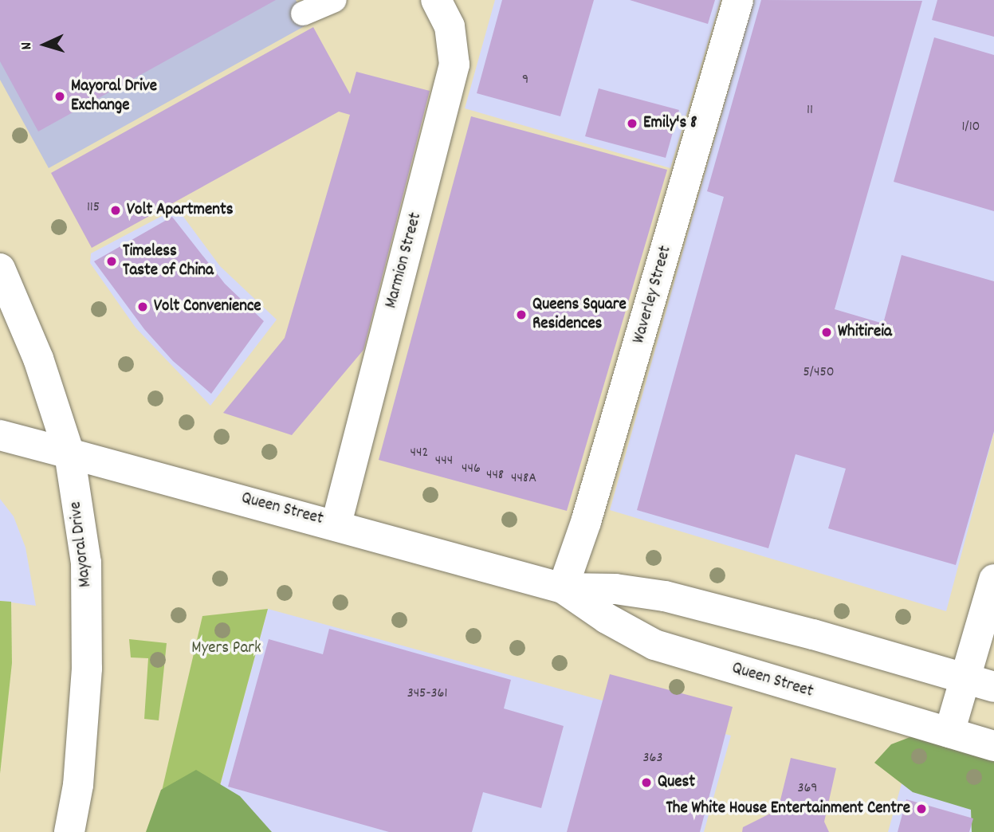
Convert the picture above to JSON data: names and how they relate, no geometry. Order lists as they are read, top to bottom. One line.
{"streets":{"main road":["Marmion Street","Waverley Street","Queen Street","Mayoral Drive"]},"crossings":[["Marmion Street","Queen Street"],["Waverley Street","Queen Street"],["Queen Street","Mayoral Drive"]],"parks":["Myers Park"],"places":["Mayoral Drive Exchange","Emily's 8","Volt Apartments","Timeless Taste of China","Volt Convenience","Queens Square Residences","Whitireia","Quest","The White House Entertainment Centre"],"house_numbers":["9","11","1/10","115","5/450","442","444","446","448","448A","345-361","363","369"],"north":"left"}
